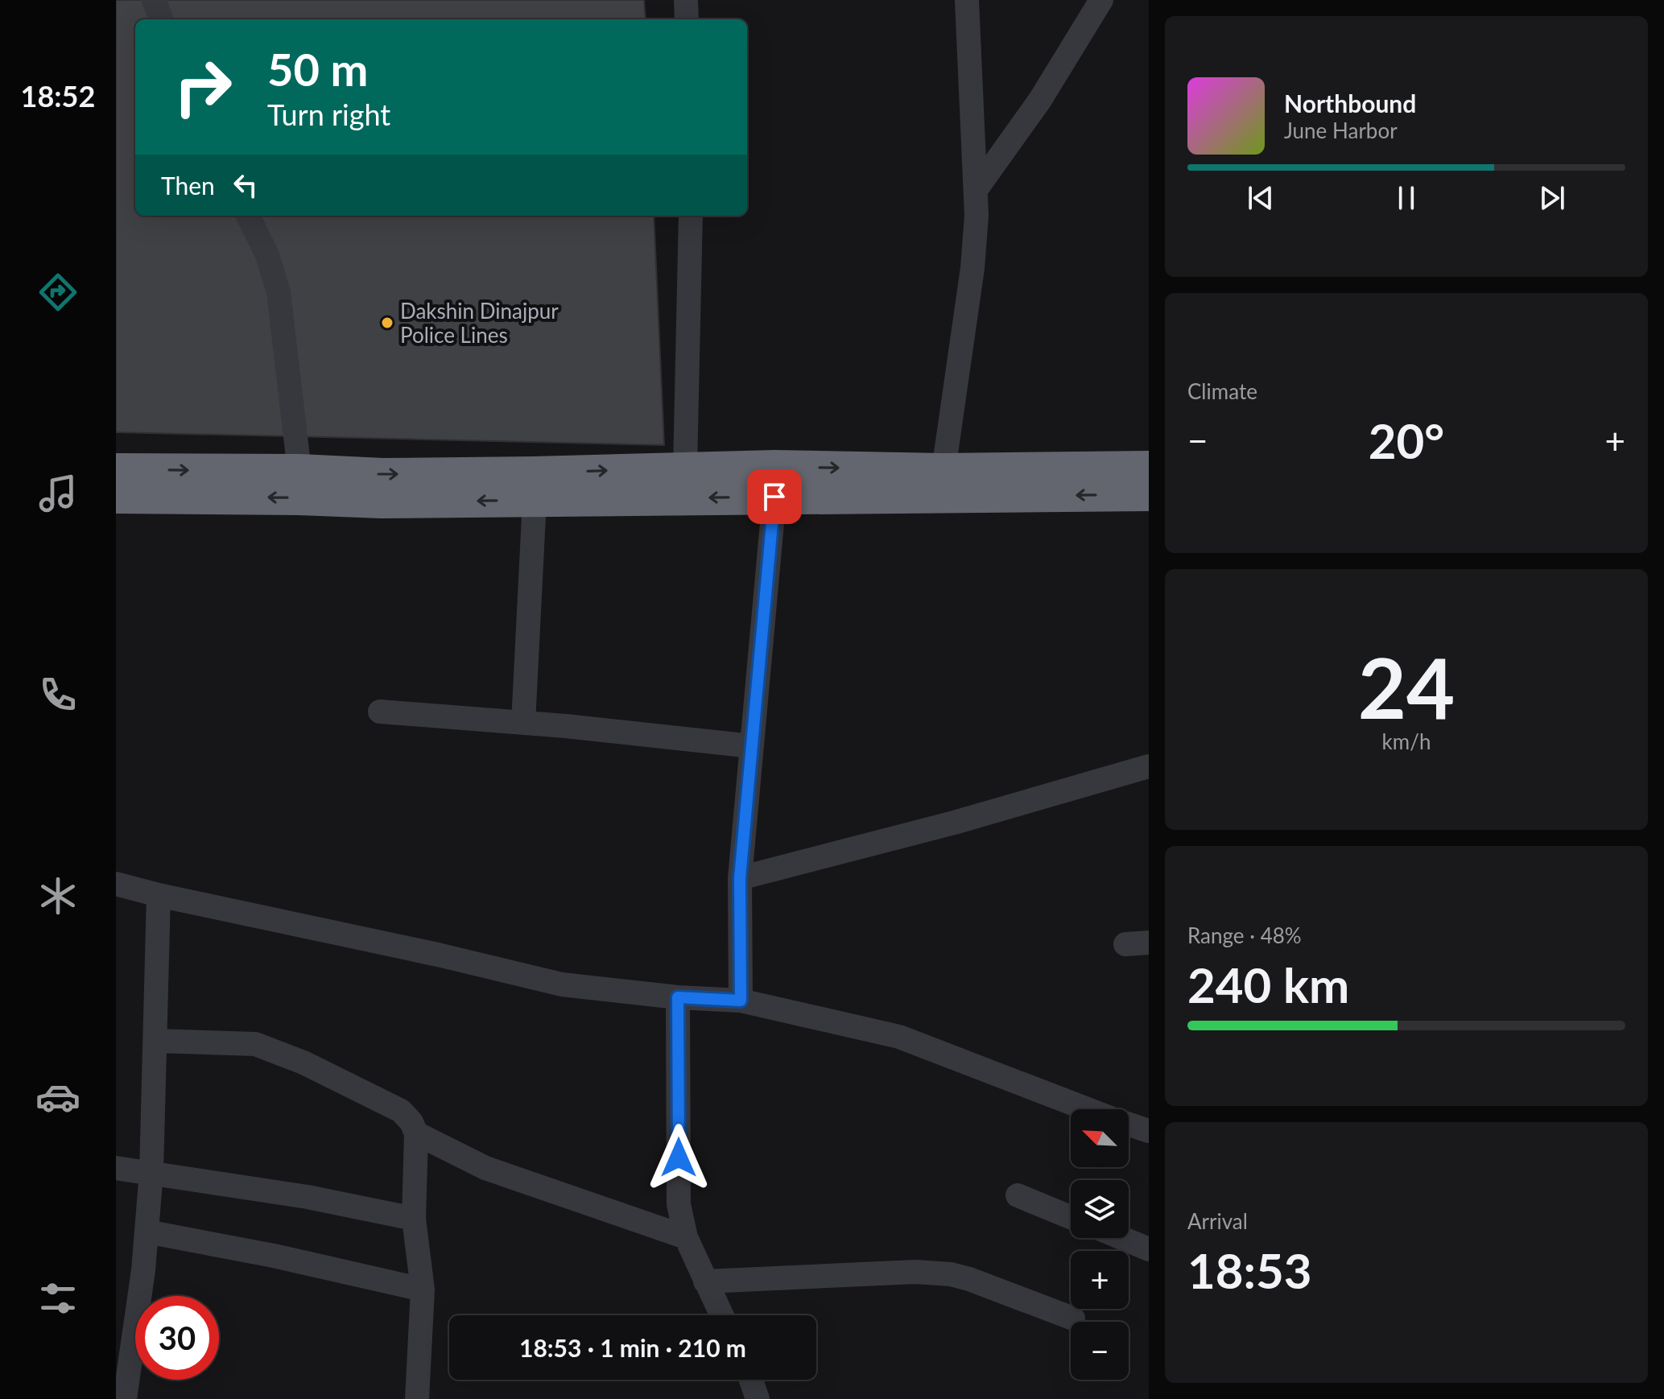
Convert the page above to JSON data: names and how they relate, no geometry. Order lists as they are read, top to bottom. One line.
{"places":["Dakshin Dinajpur Police Lines"],"north":"top left","page":{"tabs":"18:52","turn":["50 m","Turn right"],"song":["Northbound","June Harbor"],"then":"Then","tile":["Climate",["24","km/h"],["Range · 48%","240 km"],["Arrival","18:53"]],"heat":["−","20°","+"],"map_buttons":["+","−"],"limit":"30","trip":"18:53 · 1 min · 210 m"}}
